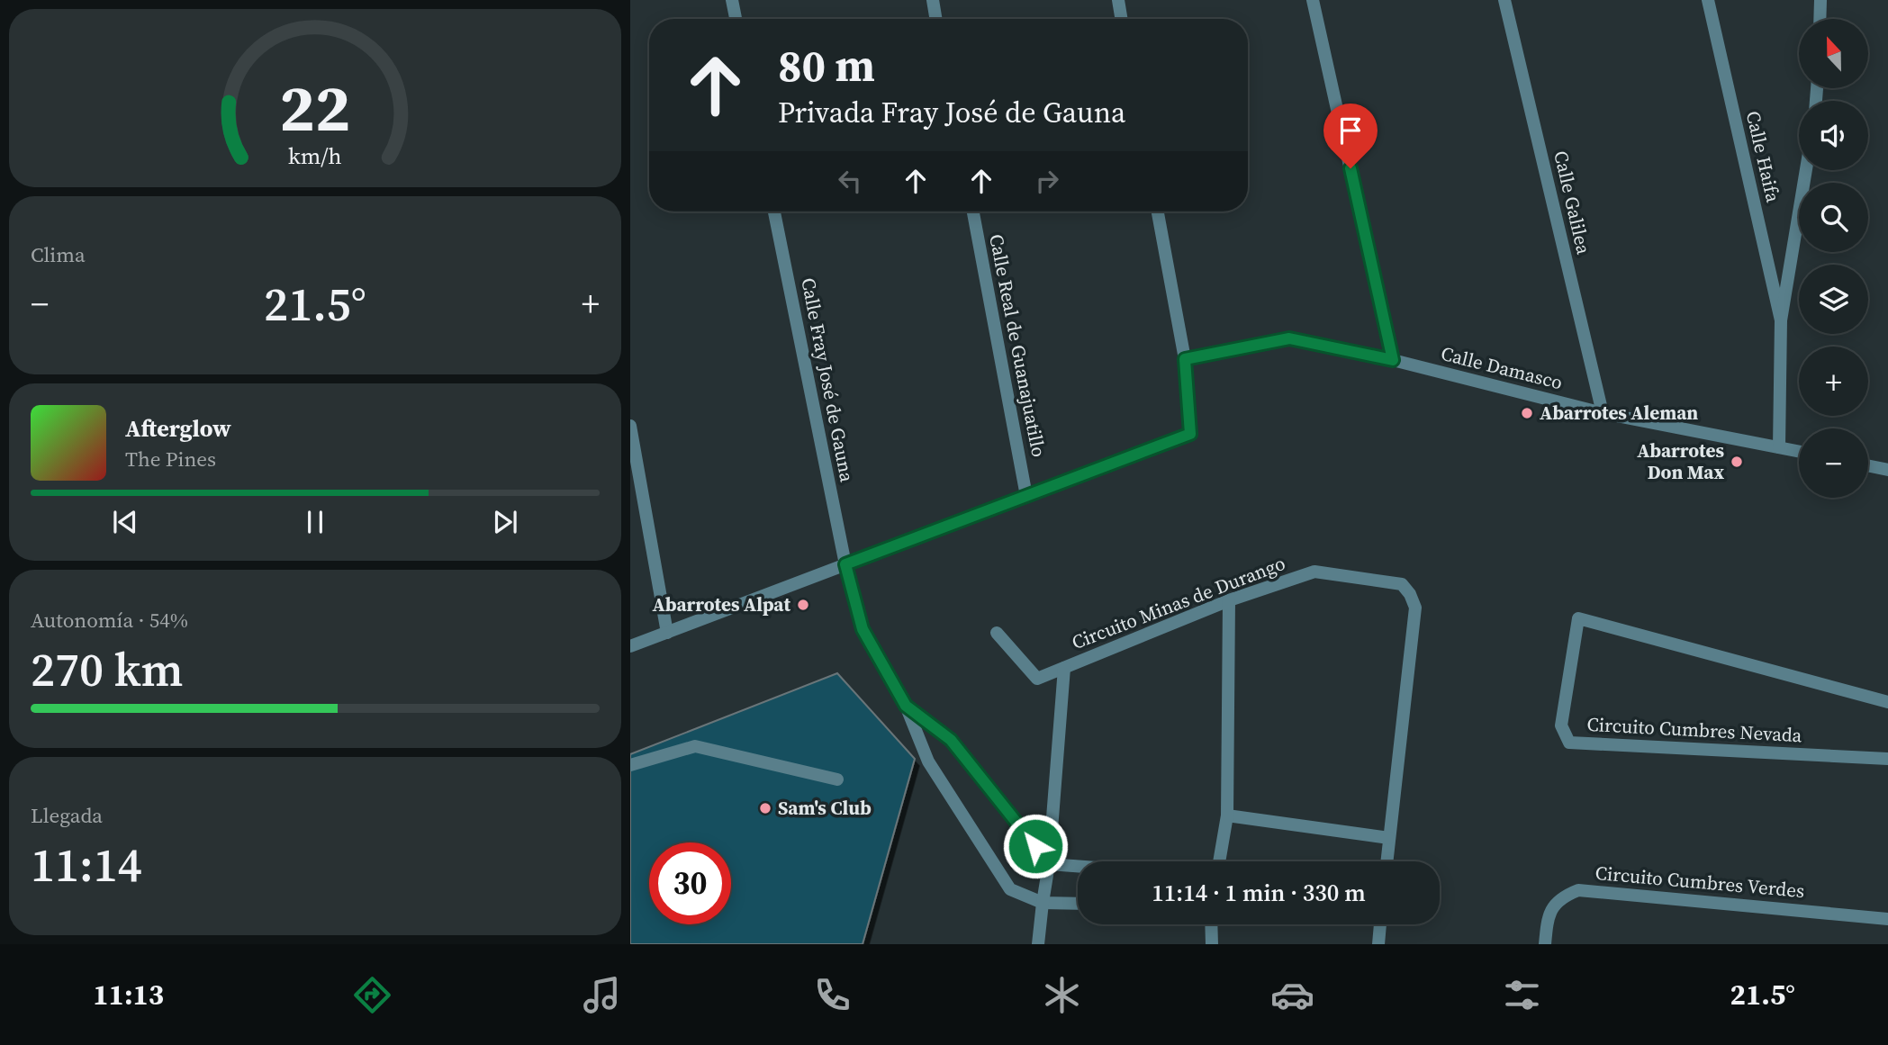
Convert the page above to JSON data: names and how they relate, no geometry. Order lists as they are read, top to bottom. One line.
{"streets":{"street":["Calle Haifa","Calle Galilea","Calle Real de Guanajuatillo","Calle Damasco","Calle Fray José de Gauna","Circuito Minas de Durango","Circuito Cumbres Nevada","Circuito Cumbres Verdes"]},"crossings":[["Calle Galilea","Calle Damasco"],["Calle Fray José de Gauna","Circuito Minas de Durango"]],"places":["Abarrotes Aleman","Abarrotes Don Max","Abarrotes Alpat","Sam's Club"],"north":"top","page":{"map_buttons":["+","−"],"turn":["80 m","Privada Fray José de Gauna"],"tile":["Clima",["Autonomía · 54%","270 km"],["Llegada","11:14"]],"heat":["−","21.5°","+"],"song":["Afterglow","The Pines"],"limit":"30","trip":"11:14 · 1 min · 330 m","tabs":["11:13","21.5°"],"gauge":["22","km/h"]}}
